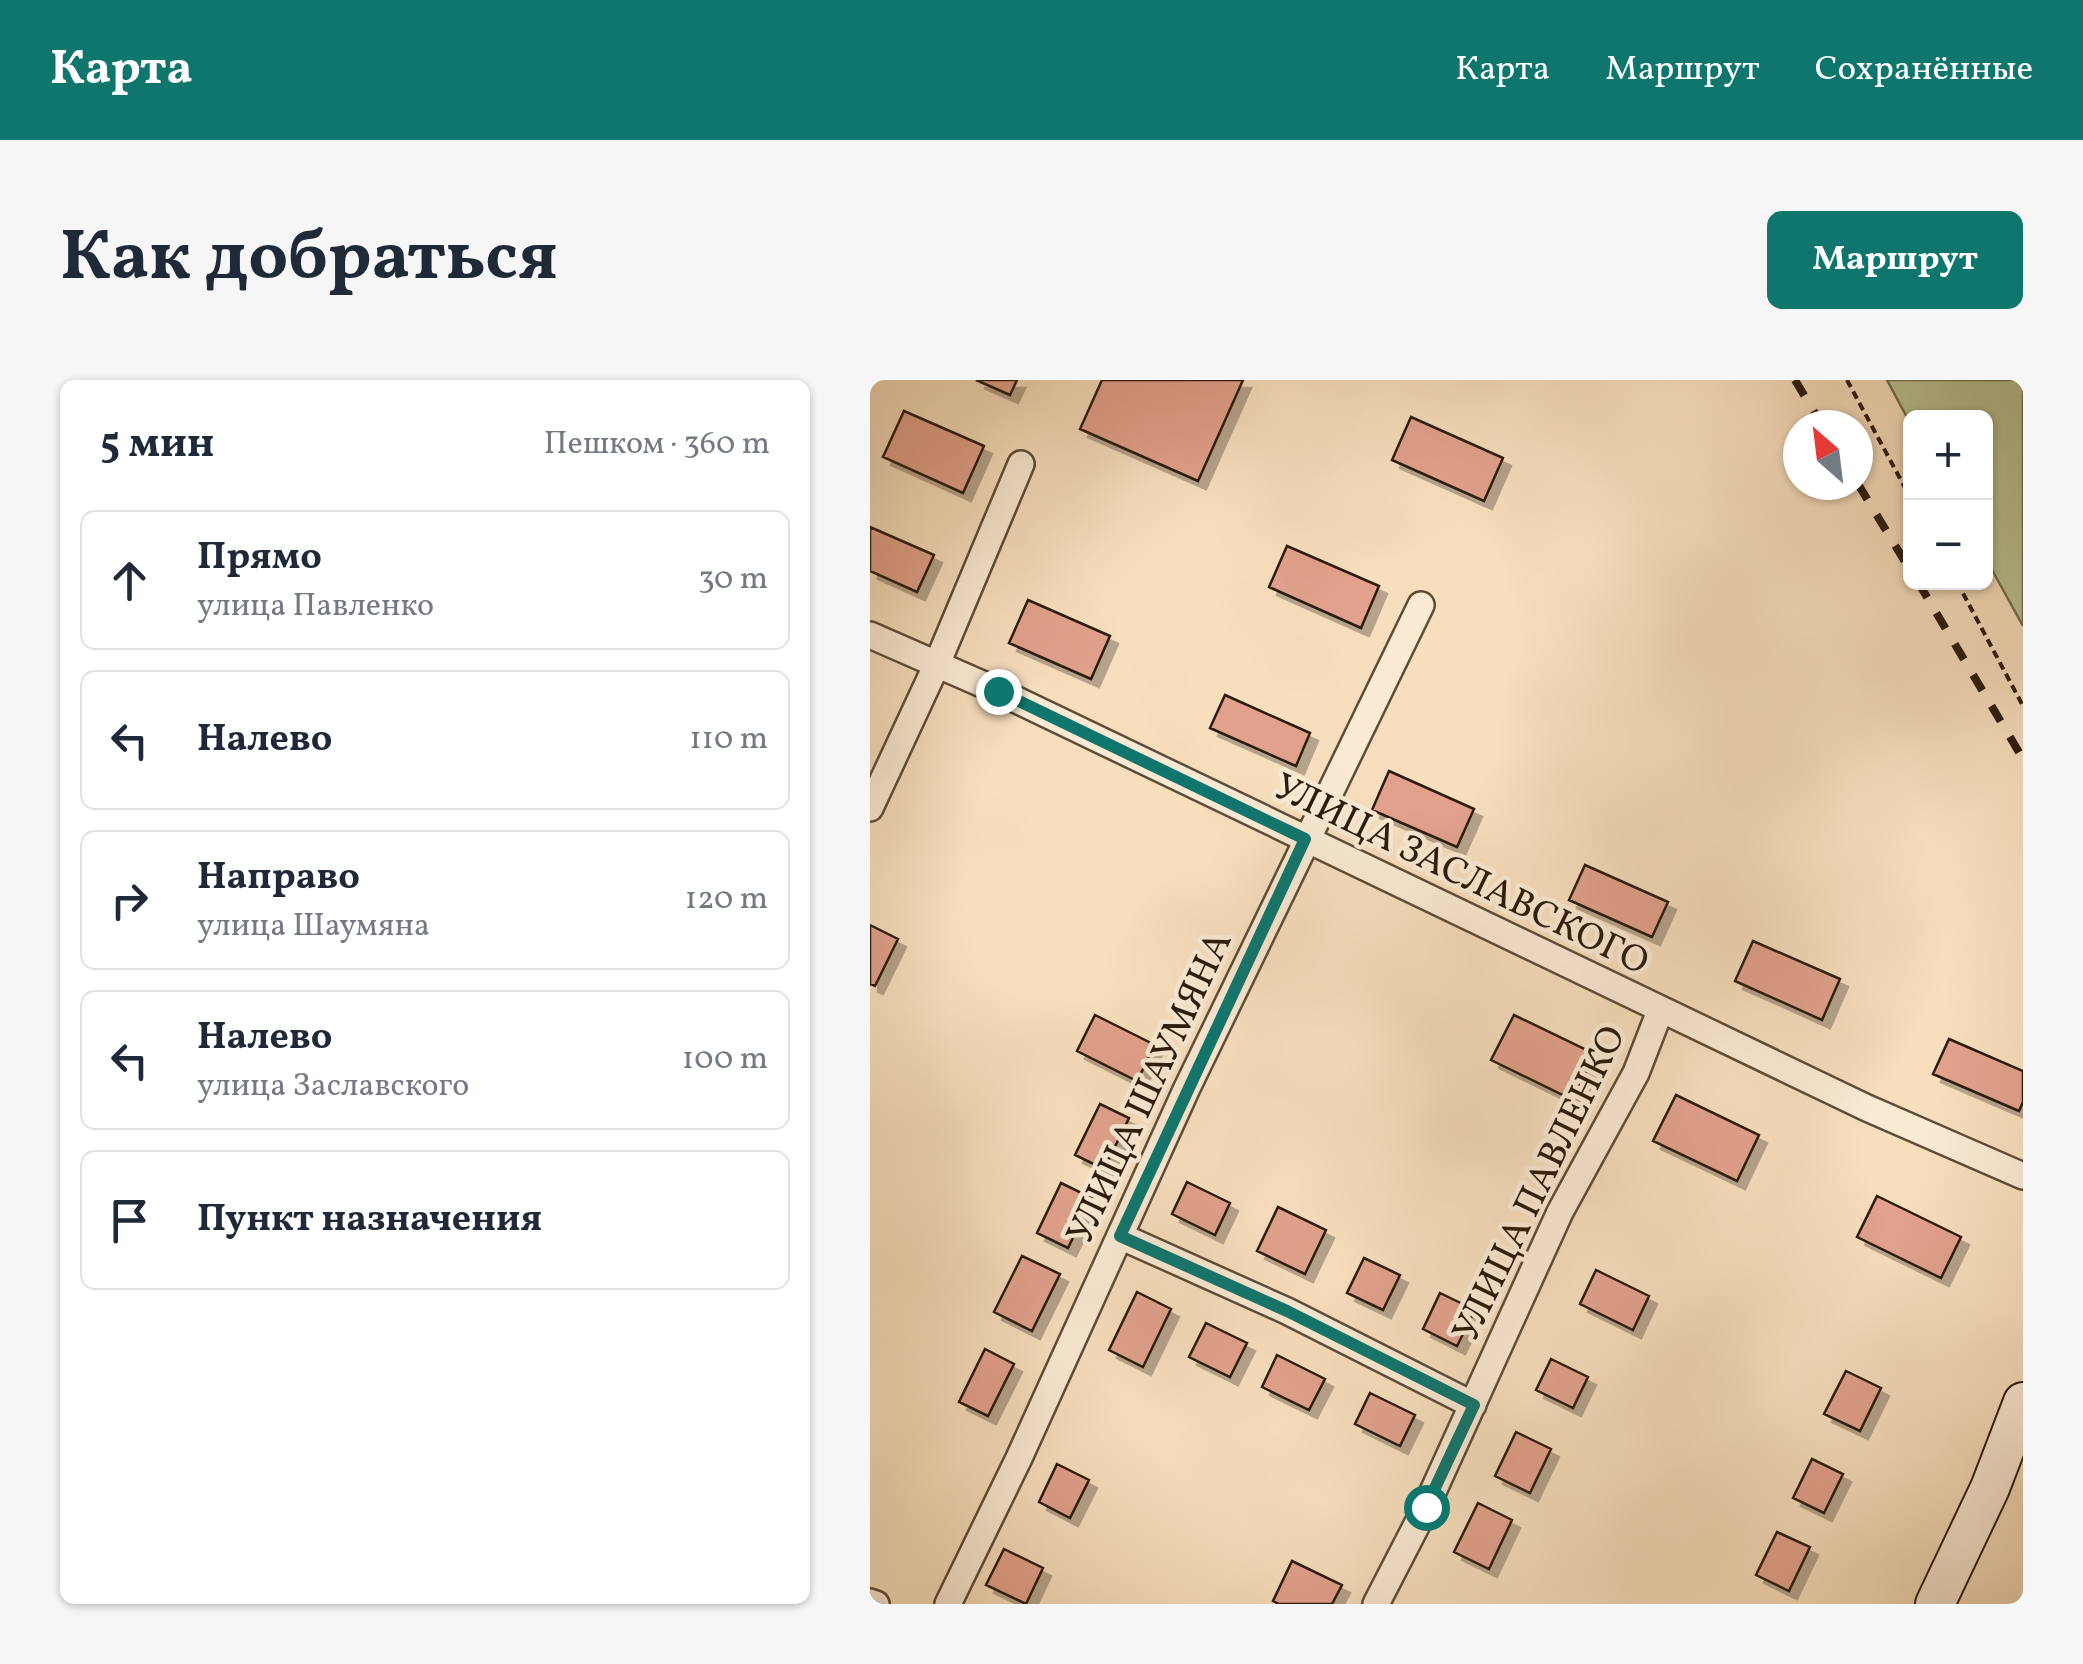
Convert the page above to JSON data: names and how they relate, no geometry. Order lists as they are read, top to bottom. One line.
{"streets":{"street":["УЛИЦА ЗАСЛАВСКОГО","УЛИЦА ШАУМЯНА","УЛИЦА ПАВЛЕНКО"]},"crossings":[["УЛИЦА ЗАСЛАВСКОГО","УЛИЦА ШАУМЯНА"],["УЛИЦА ЗАСЛАВСКОГО","УЛИЦА ПАВЛЕНКО"]],"north":"top left","page":{"header":"Карта","nav":["Карта","Маршрут","Сохранённые"],"title":"Как добраться","buttons":"Маршрут","heading":["5 мин","Пешком · 360 m"],"map_buttons":["+","−"],"list":[["Прямо","улица Павленко","30 m"],["Налево","110 m"],["Направо","улица Шаумяна","120 m"],["Налево","улица Заславского","100 m"],"Пункт назначения"]}}
